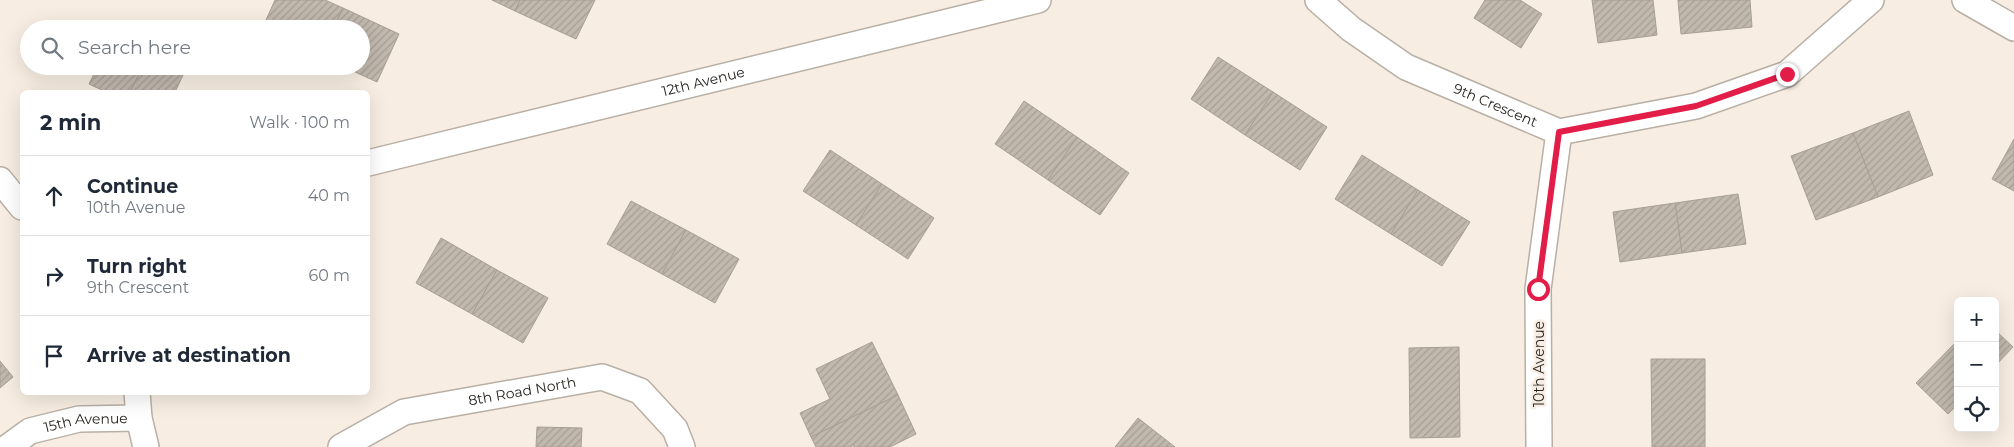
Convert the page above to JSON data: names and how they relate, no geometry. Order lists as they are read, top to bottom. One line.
{"streets":{"street":["12th Avenue","9th Crescent","10th Avenue","8th Road North","15th Avenue"]},"crossings":[["9th Crescent","10th Avenue"]],"page":{"search":"Search here","heading":["2 min","Walk · 100 m"],"list":[["Continue","10th Avenue","40 m"],["Turn right","9th Crescent","60 m"],"Arrive at destination"],"map_buttons":["+","−"]}}
